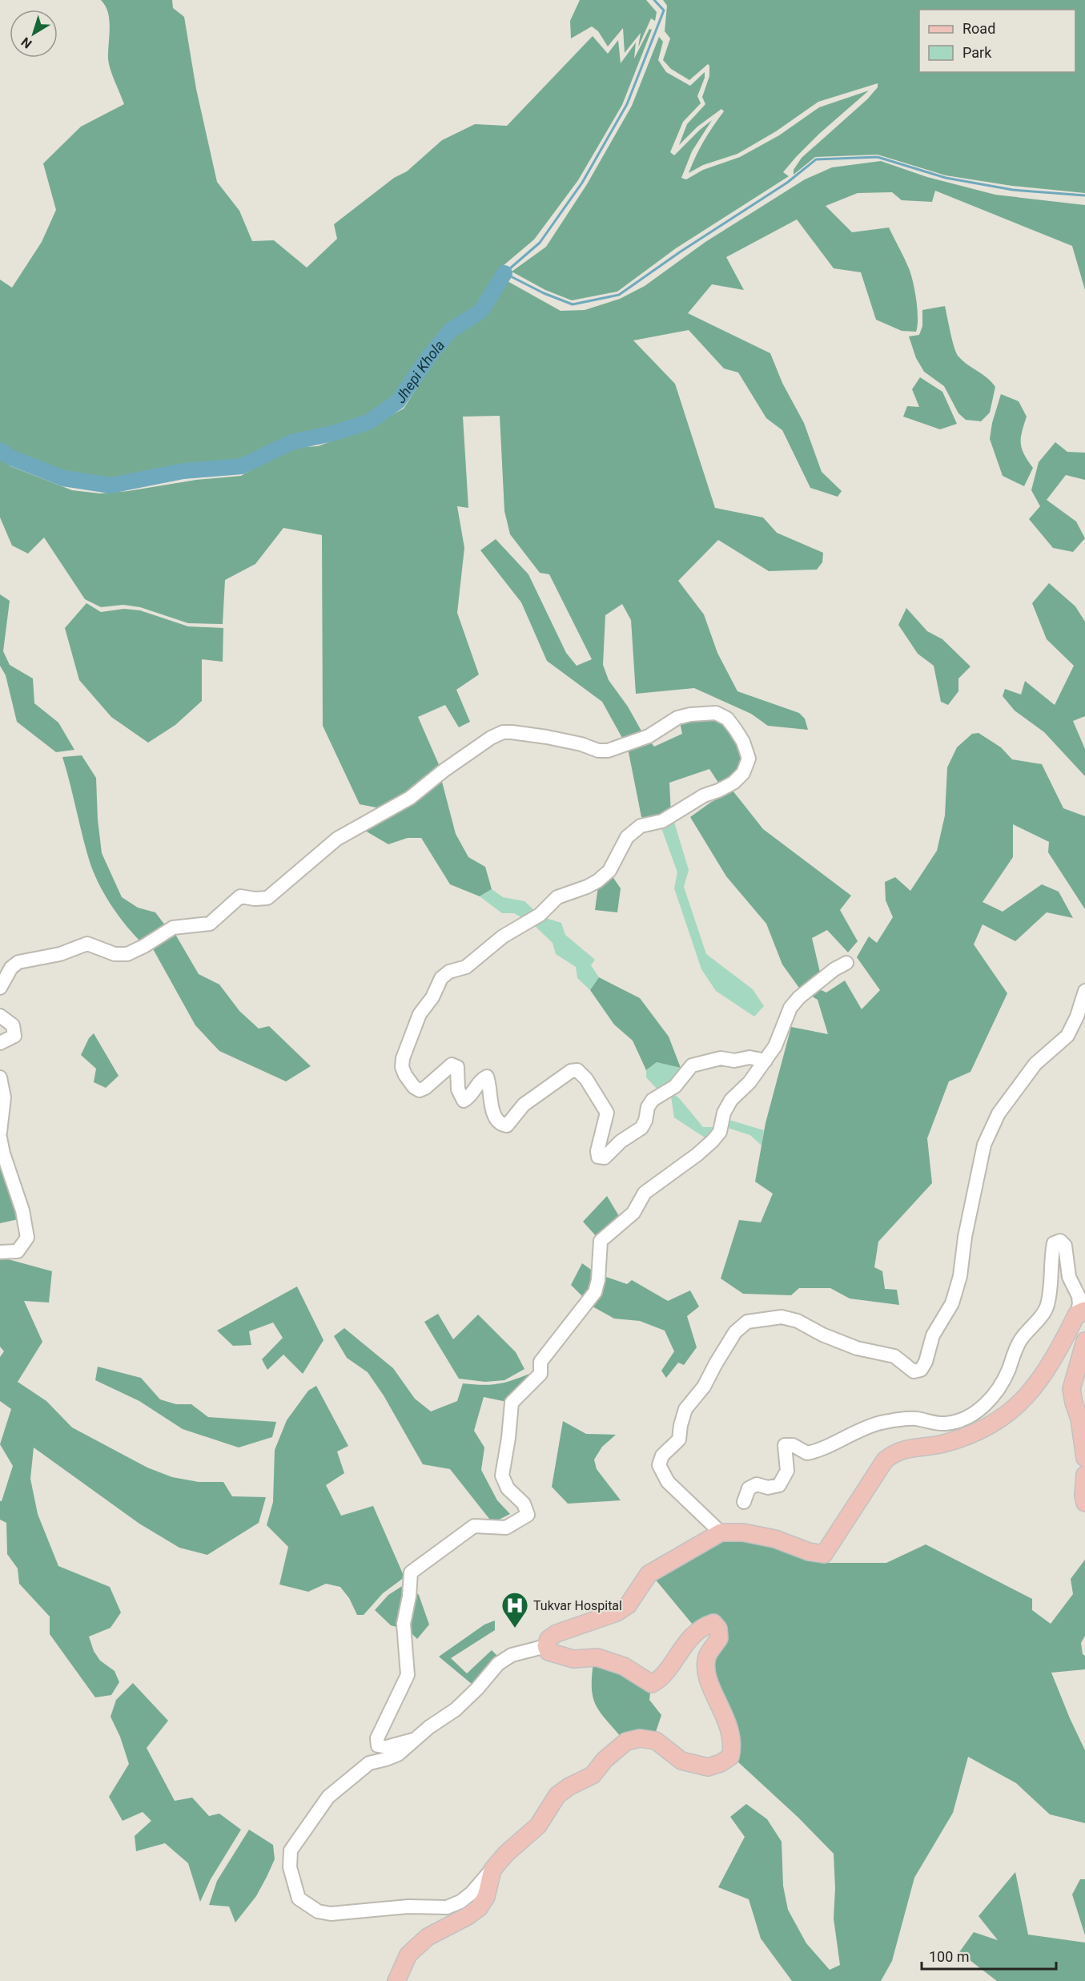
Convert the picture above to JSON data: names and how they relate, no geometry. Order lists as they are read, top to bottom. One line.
{"water":["Jhepi Khola"],"places":{"hospital":["Tukvar Hospital"]},"legend":["Road","Park"],"scale_bar":"100 m","north":"bottom left"}
